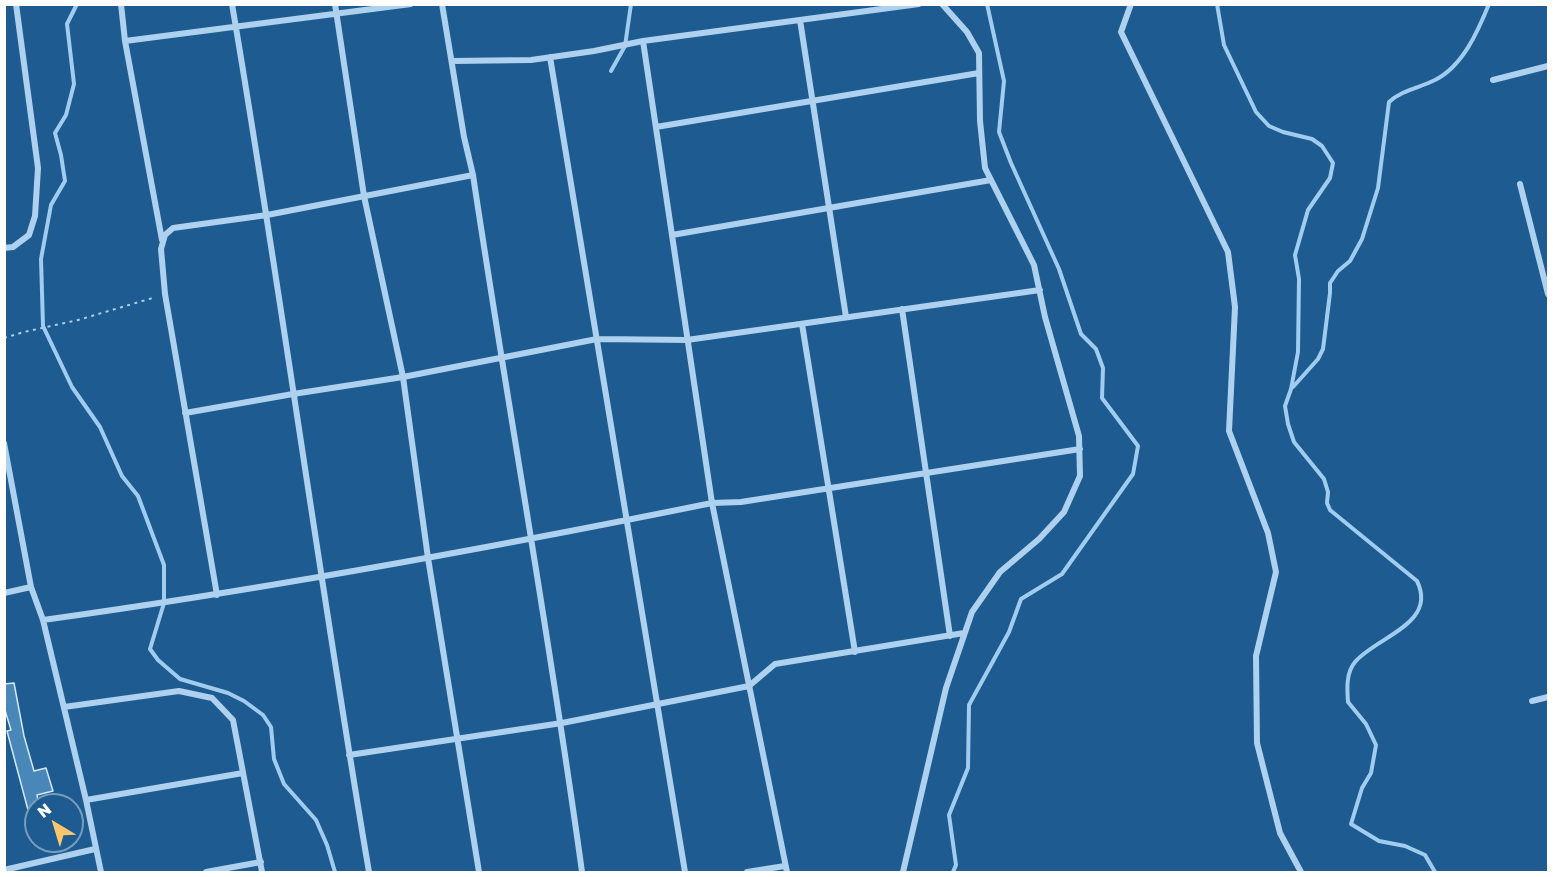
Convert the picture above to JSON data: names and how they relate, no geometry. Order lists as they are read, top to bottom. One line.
{"north":"top left"}
